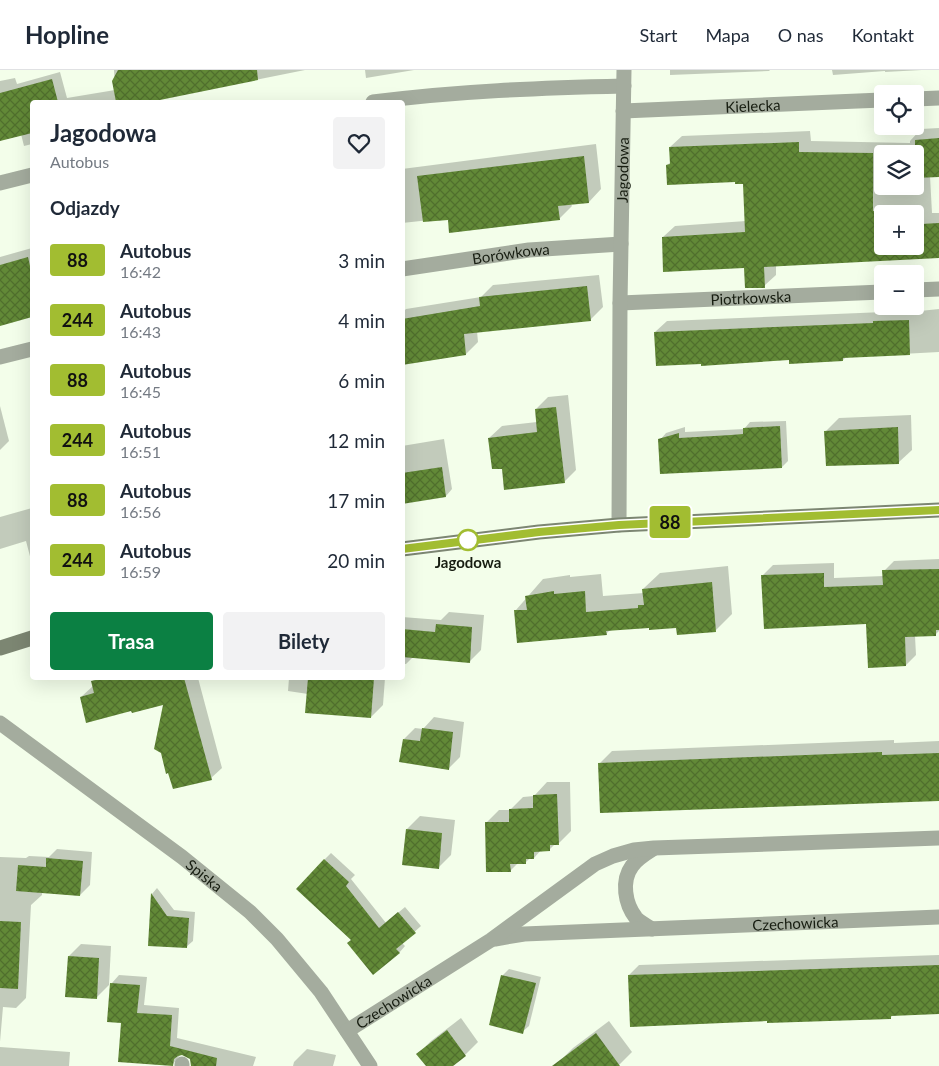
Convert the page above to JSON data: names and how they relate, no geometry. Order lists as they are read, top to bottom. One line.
{"streets":{"street":["Kielecka","Jagodowa","Borówkowa","Piotrkowska","Spiska","Czechowicka"]},"crossings":[["Kielecka","Jagodowa"],["Jagodowa","Borówkowa"],["Jagodowa","Piotrkowska"],["Spiska","Czechowicka"]],"places":["Jagodowa"],"lines":["bus line 88"],"page":{"header":"Hopline","nav":["Start","Mapa","O nas","Kontakt"],"on_map":"88","map_buttons":["+","−"],"heading":[["Jagodowa","Autobus"],"Odjazdy"],"list":[{"mark":"88","name":"Autobus","note":"16:42","value":"3 min"},{"mark":"244","name":"Autobus","note":"16:43","value":"4 min"},{"mark":"88","name":"Autobus","note":"16:45","value":"6 min"},{"mark":"244","name":"Autobus","note":"16:51","value":"12 min"},{"mark":"88","name":"Autobus","note":"16:56","value":"17 min"},{"mark":"244","name":"Autobus","note":"16:59","value":"20 min"}],"buttons":["Trasa","Bilety"]}}
